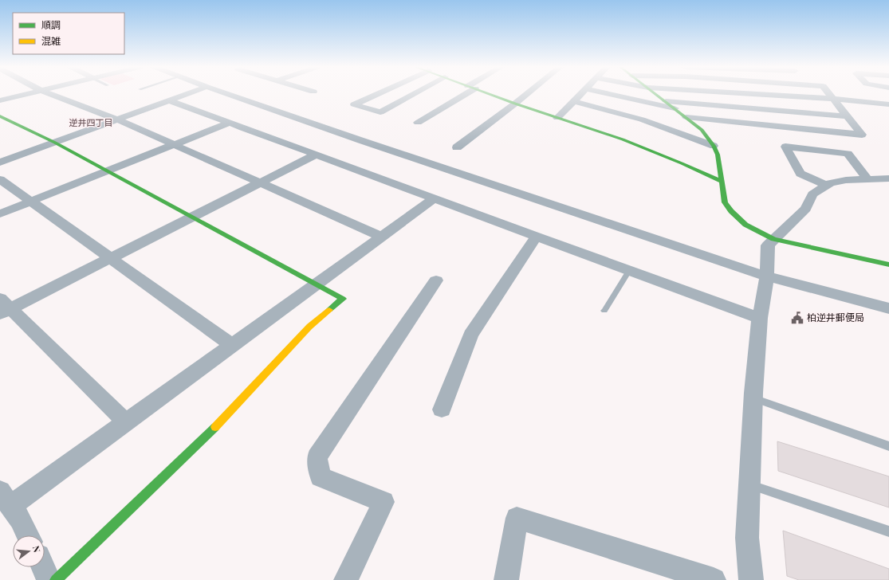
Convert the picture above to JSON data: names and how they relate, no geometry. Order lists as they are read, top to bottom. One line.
{"districts":["逆井四丁目"],"places":{"public building":["柏逆井郵便局"]},"legend":["順調","混雑"],"north":"right"}
